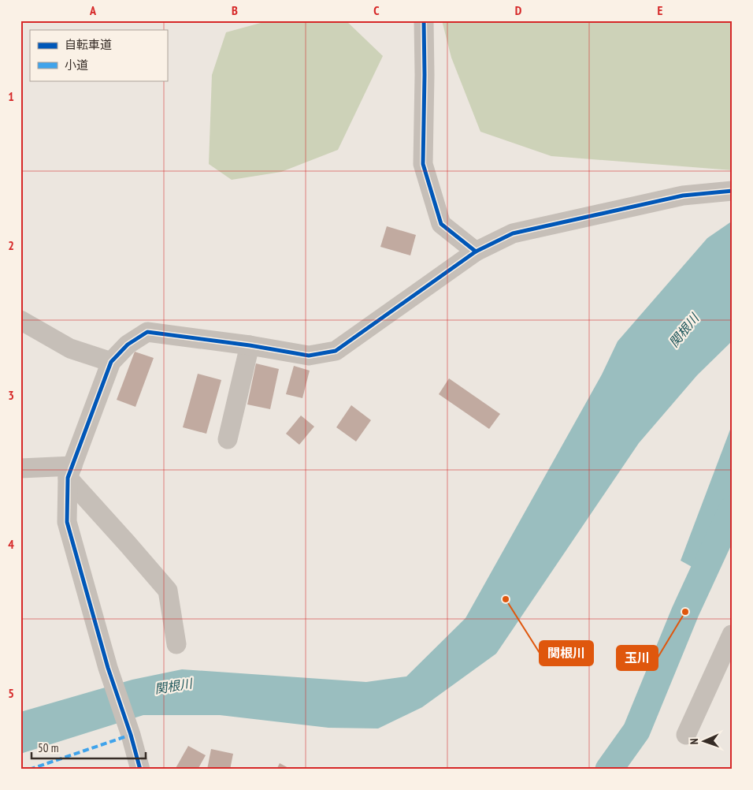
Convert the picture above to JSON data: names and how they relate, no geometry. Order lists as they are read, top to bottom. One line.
{"water":["関根川"],"places":["関根川","玉川"],"legend":["自転車道","小道"],"scale_bar":"50 m","north":"left","grid":{"columns":["A","B","C","D","E"],"rows":["1","2","3","4","5"]}}
